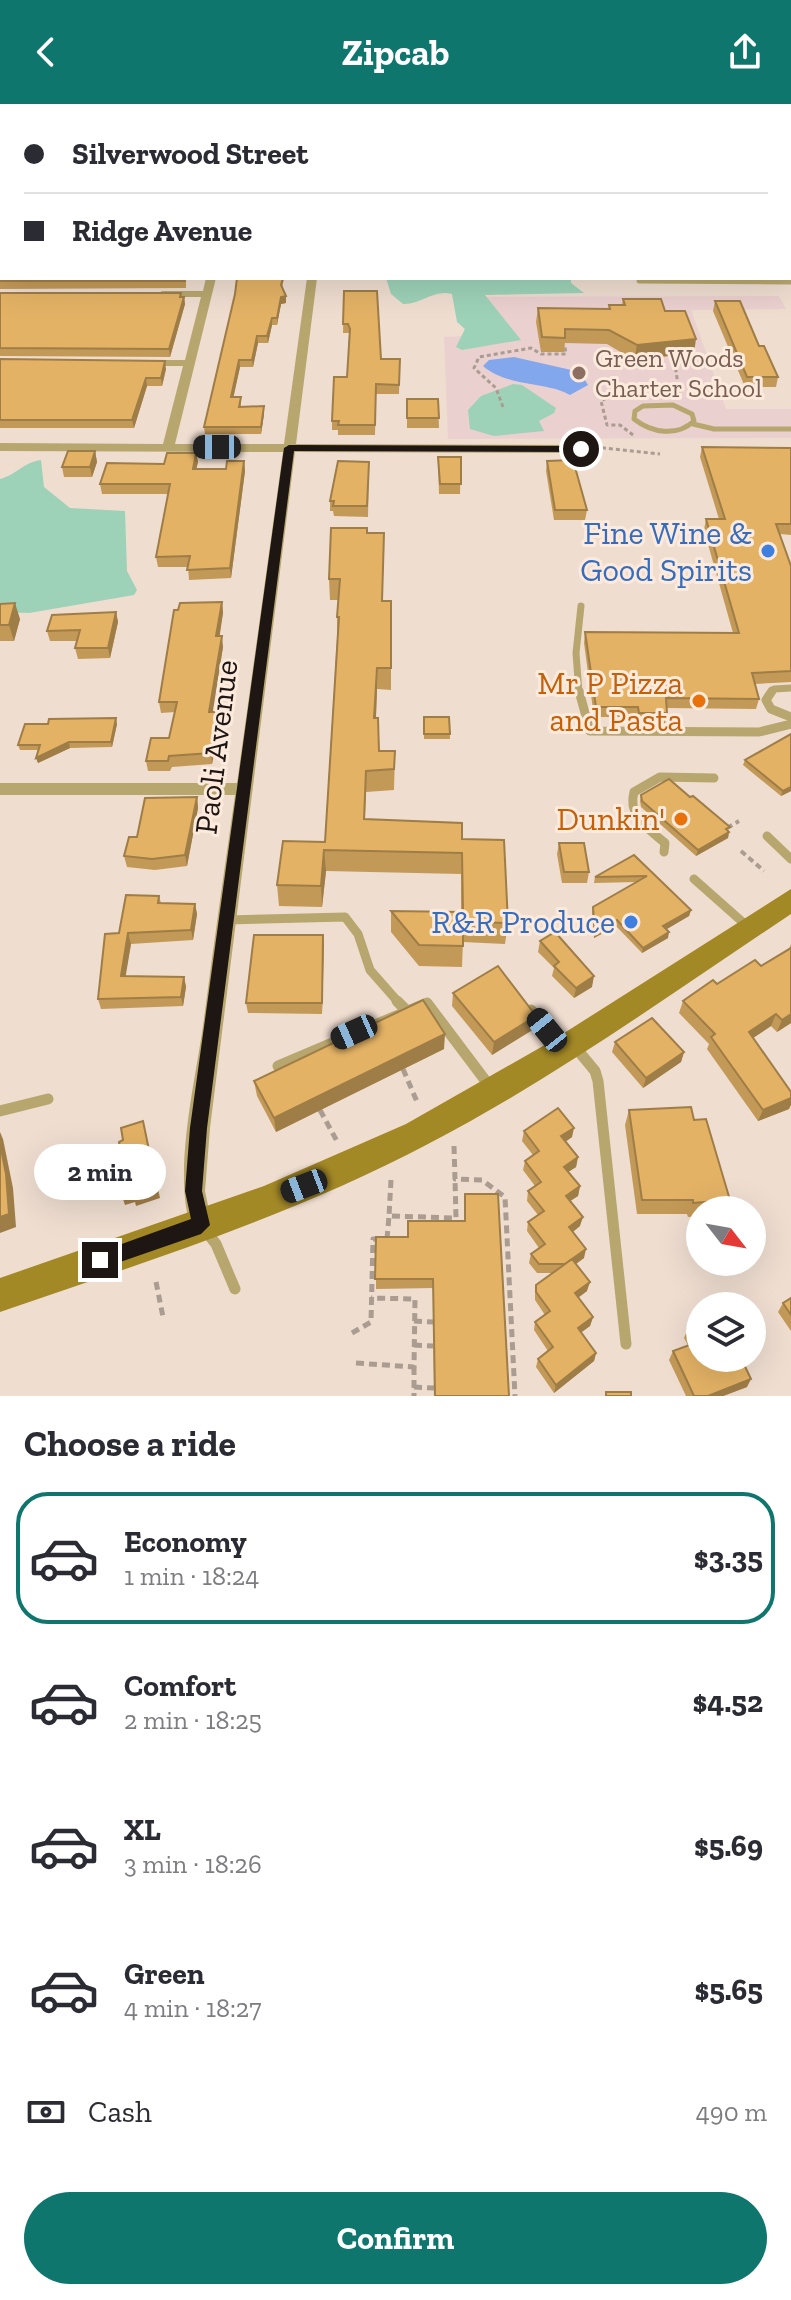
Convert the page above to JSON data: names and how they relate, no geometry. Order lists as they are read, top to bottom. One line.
{"streets":{"street":["Paoli Avenue"]},"places":["Green Woods Charter School","Fine Wine & Good Spirits","Mr P Pizza and Pasta","Dunkin'","R&R Produce"],"north":"bottom right","page":{"header":"Zipcab","banner":["Silverwood Street","Ridge Avenue"],"bubble":"2 min","heading":"Choose a ride","list":[{"name":"Economy","note":"1 min · 18:24","value":"$3.35"},{"name":"Comfort","note":"2 min · 18:25","value":"$4.52"},{"name":"XL","note":"3 min · 18:26","value":"$5.69"},{"name":"Green","note":"4 min · 18:27","value":"$5.65"}],"pay":["Cash","490 m"],"buttons":"Confirm"}}
